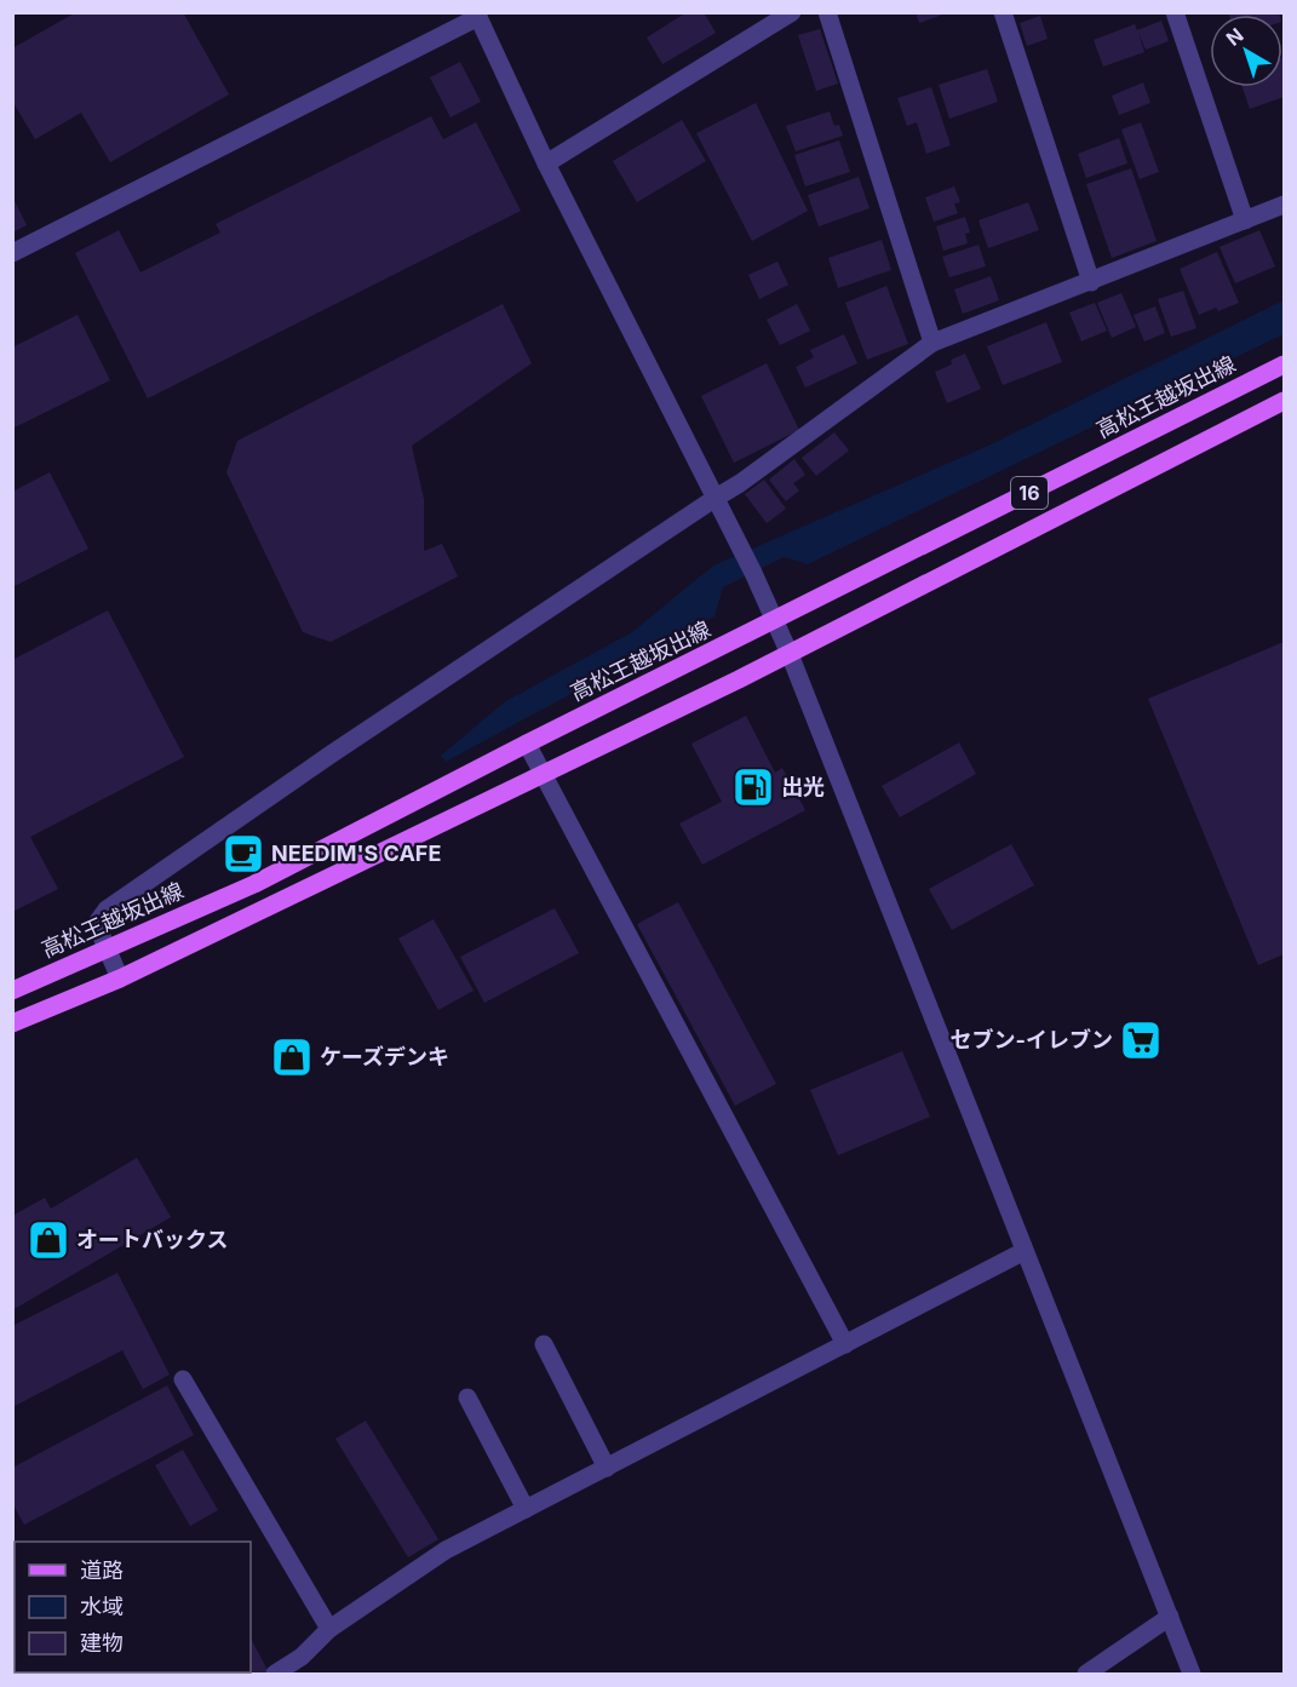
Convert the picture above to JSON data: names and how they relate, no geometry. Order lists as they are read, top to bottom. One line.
{"streets":{"main road":["高松王越坂出線","16"]},"places":{"fuel station":["出光"],"cafe":["NEEDIM'S CAFE"],"supermarket":["セブン-イレブン"],"shop":["ケーズデンキ","オートバックス"]},"legend":["道路","水域","建物"],"north":"top left"}
